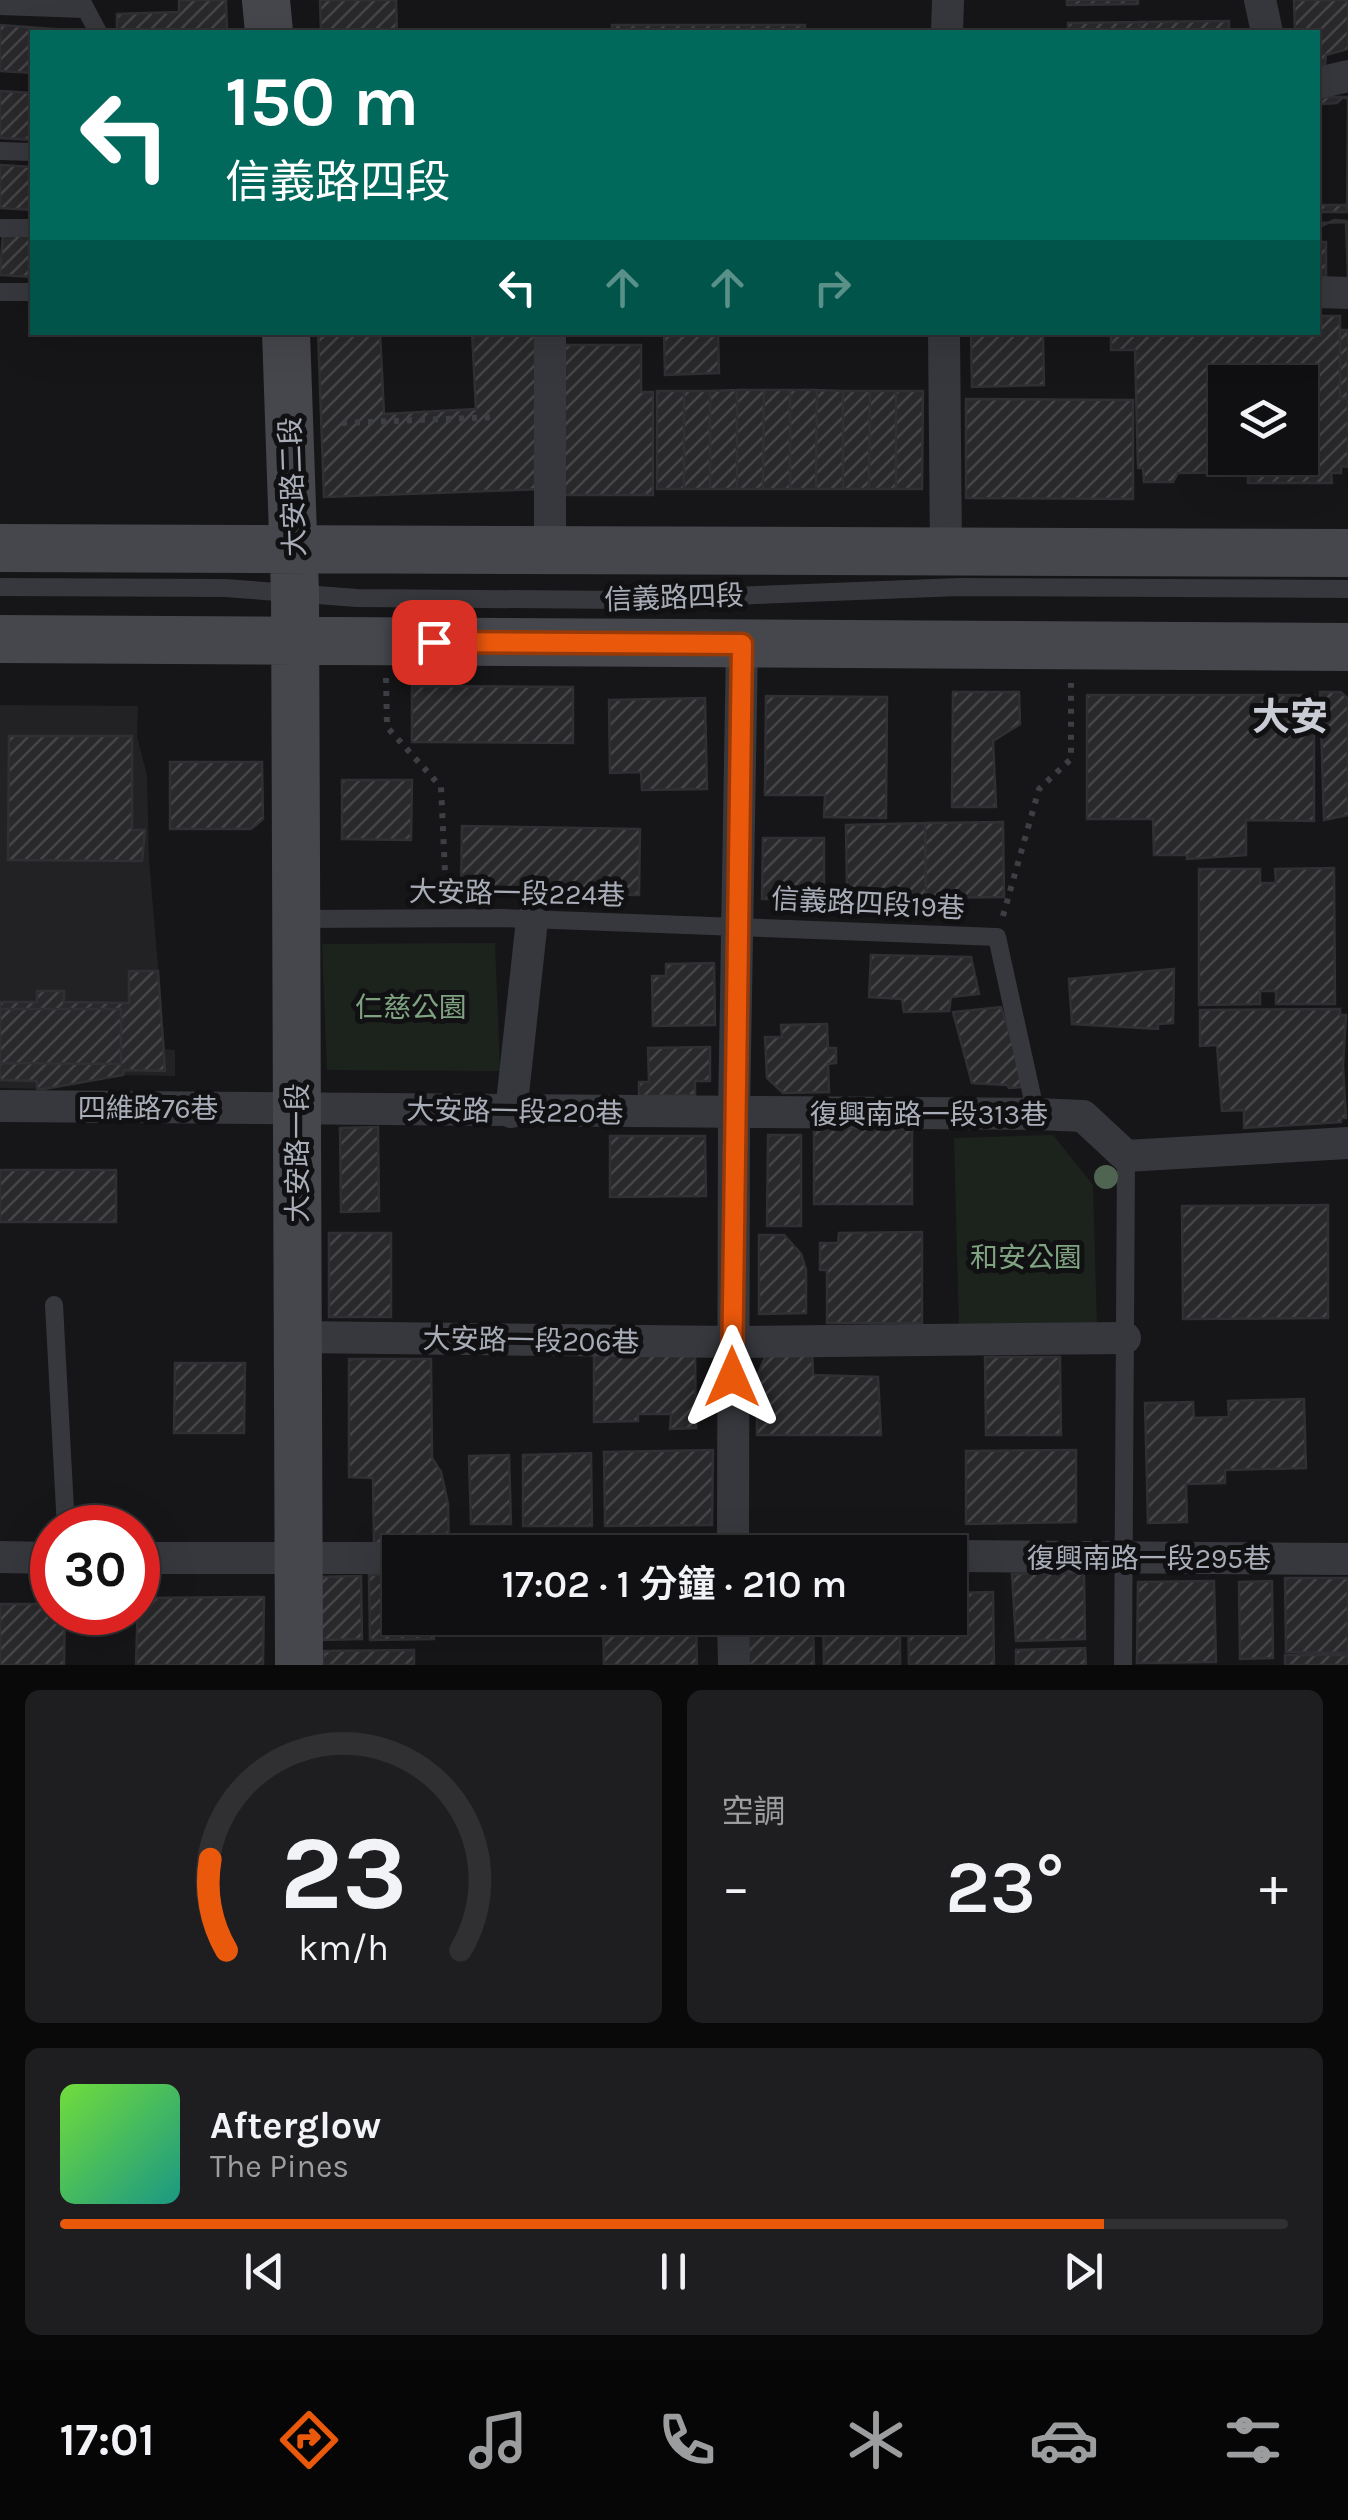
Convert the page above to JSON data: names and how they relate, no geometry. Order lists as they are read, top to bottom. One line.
{"streets":{"main road":["大安路二段","信義路四段","大安路一段"],"street":["四維路76巷","大安路一段220巷","復興南路一段313巷","大安路一段206巷","復興南路一段295巷"],"lane":["大安路一段224巷","信義路四段19巷"]},"crossings":[["大安路二段","信義路四段"],["大安路二段","大安路一段"],["信義路四段","信義路四段19巷"],["信義路四段","大安路一段"],["大安路一段224巷","信義路四段19巷"],["大安路一段224巷","大安路一段"],["信義路四段19巷","復興南路一段313巷"],["四維路76巷","大安路一段220巷"],["四維路76巷","大安路一段"],["大安路一段220巷","復興南路一段313巷"],["大安路一段220巷","大安路一段"],["大安路一段","大安路一段206巷"]],"districts":["大安"],"parks":["仁慈公園","和安公園"],"page":{"turn":["150 m","信義路四段"],"limit":"30","trip":"17:02 · 1 分鐘 · 210 m","tile":"空調","heat":["−","23°","+"],"song":["Afterglow","The Pines"],"tabs":"17:01","gauge":["23","km/h"]}}
